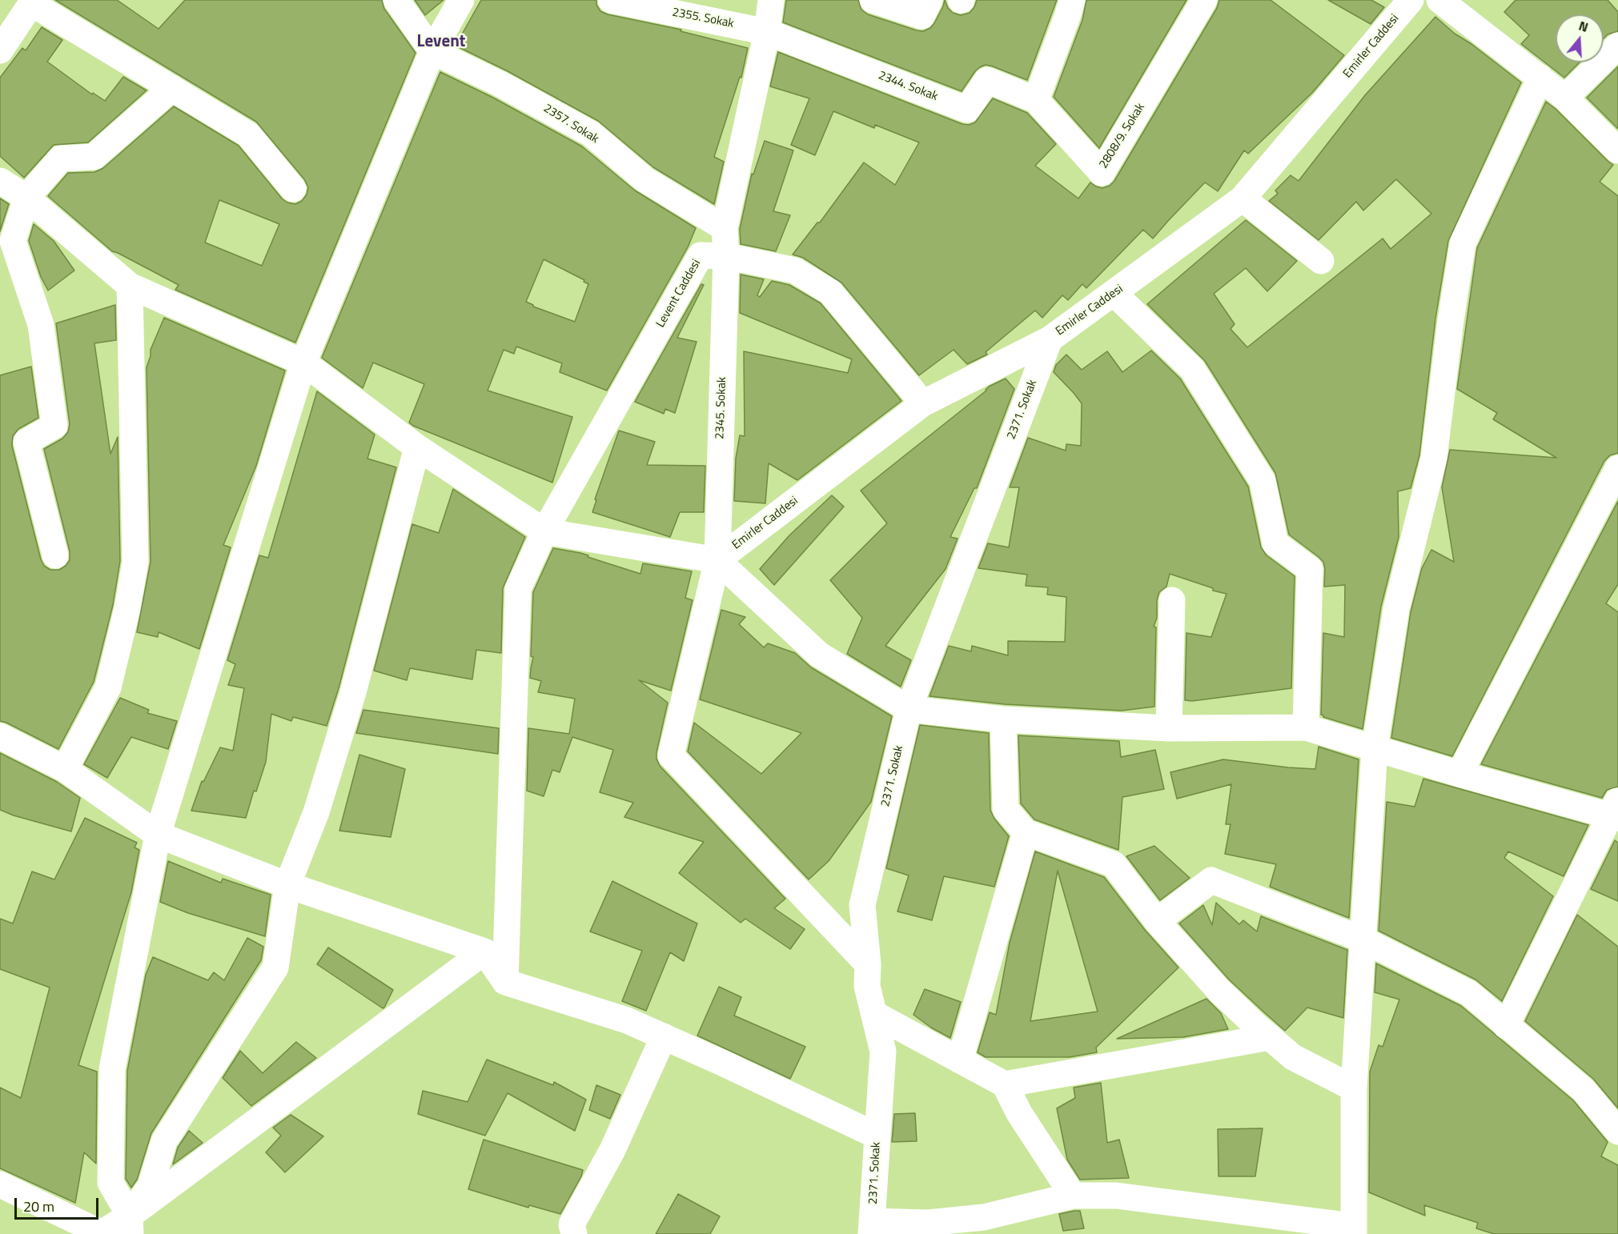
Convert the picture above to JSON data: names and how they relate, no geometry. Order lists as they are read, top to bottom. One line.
{"streets":{"street":["2355. Sokak","Emirler Caddesi","2344. Sokak","2357. Sokak","2808/9. Sokak","Levent Caddesi","2345. Sokak","2371. Sokak"]},"crossings":[["2355. Sokak","2344. Sokak"],["Emirler Caddesi","2345. Sokak"],["Emirler Caddesi","2371. Sokak"],["2344. Sokak","2808/9. Sokak"],["Levent Caddesi","2345. Sokak"],["2345. Sokak","2371. Sokak"]],"districts":["Levent"],"scale_bar":"20 m","north":"top"}
